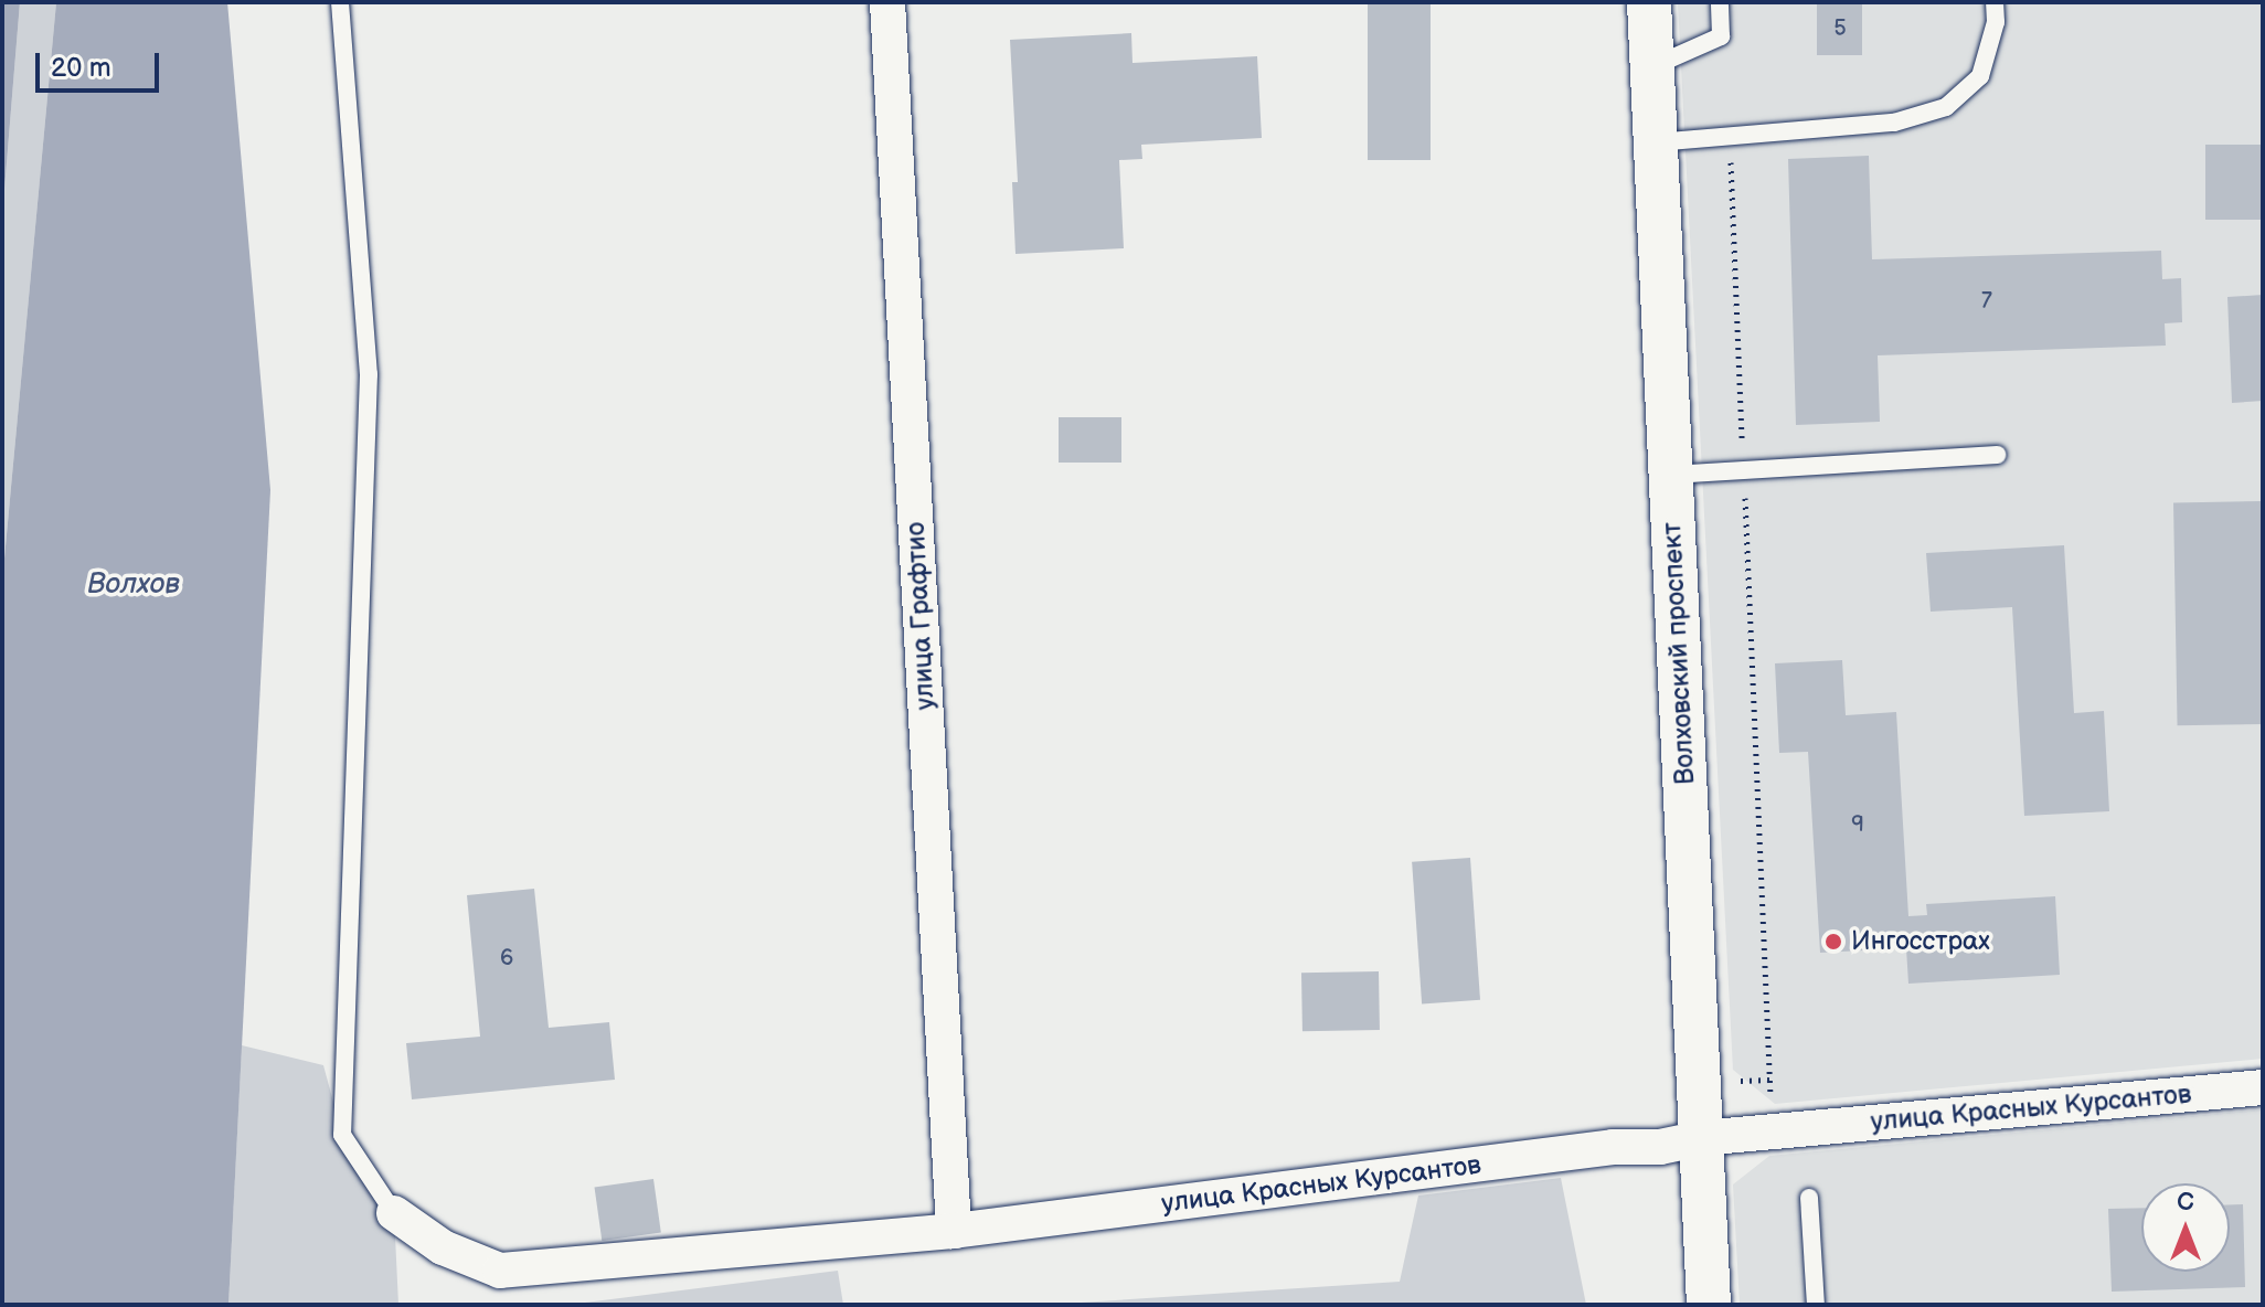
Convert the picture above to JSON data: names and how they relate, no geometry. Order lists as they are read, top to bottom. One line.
{"streets":{"street":["улица Графтио","Волховский проспект","улица Красных Курсантов"]},"crossings":[["улица Графтио","улица Красных Курсантов"],["Волховский проспект","улица Красных Курсантов"]],"water":["Волхов"],"places":["Ингосстрах"],"house_numbers":["5","7","9","6"],"scale_bar":"20 m","north":"top"}
